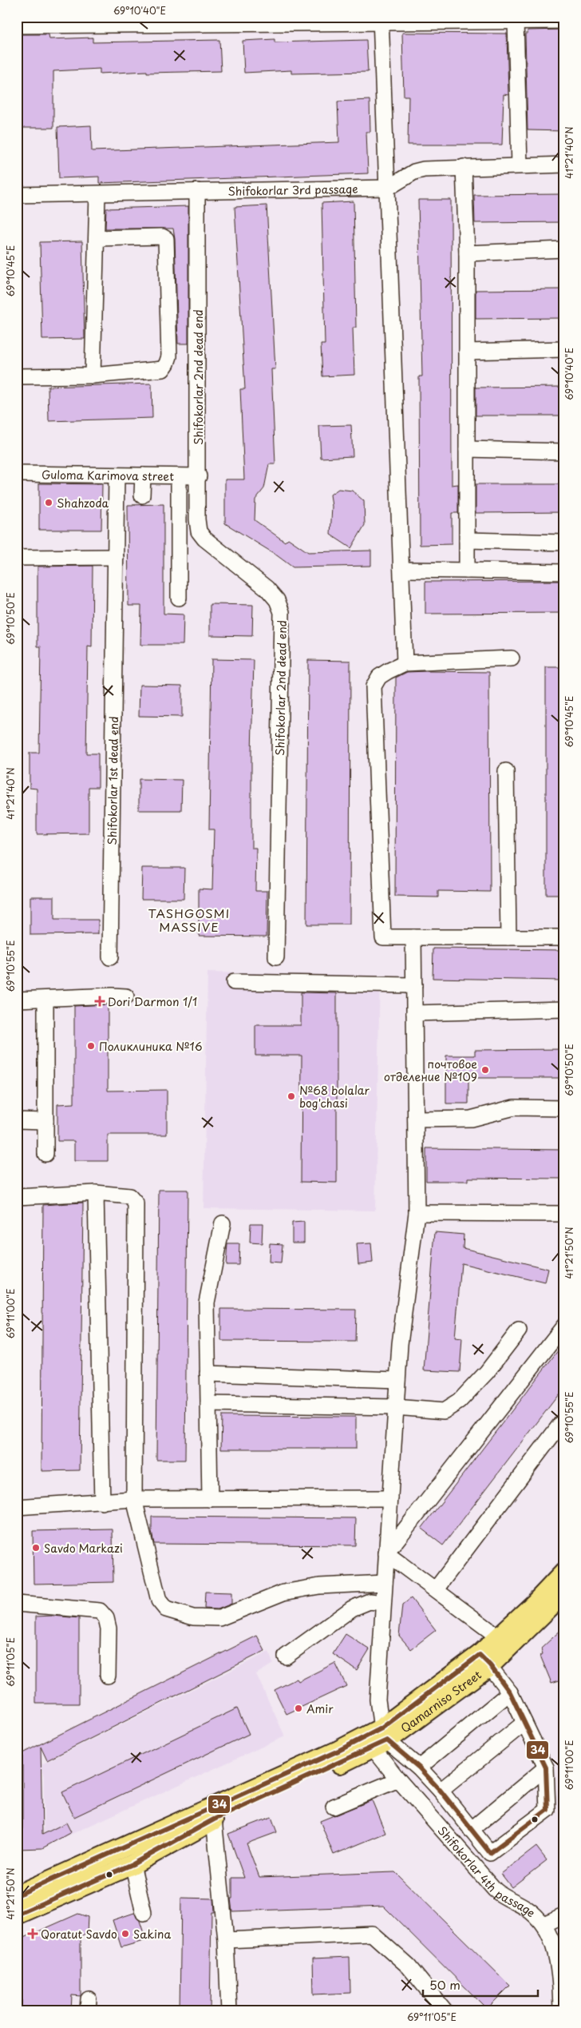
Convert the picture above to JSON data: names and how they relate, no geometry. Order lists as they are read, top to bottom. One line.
{"streets":{"main road":["Qamarniso Street"],"street":["Shifokorlar 3rd passage","Shifokorlar 2nd dead end","Guloma Karimova street","Shifokorlar 1st dead end","Shifokorlar 4th passage"]},"crossings":[["Shifokorlar 3rd passage","Shifokorlar 2nd dead end"],["Shifokorlar 2nd dead end","Guloma Karimova street"],["Guloma Karimova street","Shifokorlar 1st dead end"],["Qamarniso Street","Shifokorlar 4th passage"]],"districts":["TASHGOSMI MASSIVE"],"places":{"other":["Shahzoda","Поликлиника №16","почтовое отделение №109","№68 bolalar bog'chasi","Savdo Markazi","Amir","Sakina"],"health":["Dori Darmon 1/1","Qoratut Savdo"]},"lines":["transit line 34"],"scale_bar":"50 m","coordinates":["69°10'40\"E","41°21'40\"N","69°10'45\"E","69°10'50\"E","69°10'55\"E","41°21'50\"N","69°11'00\"E","69°11'05\"E"]}
